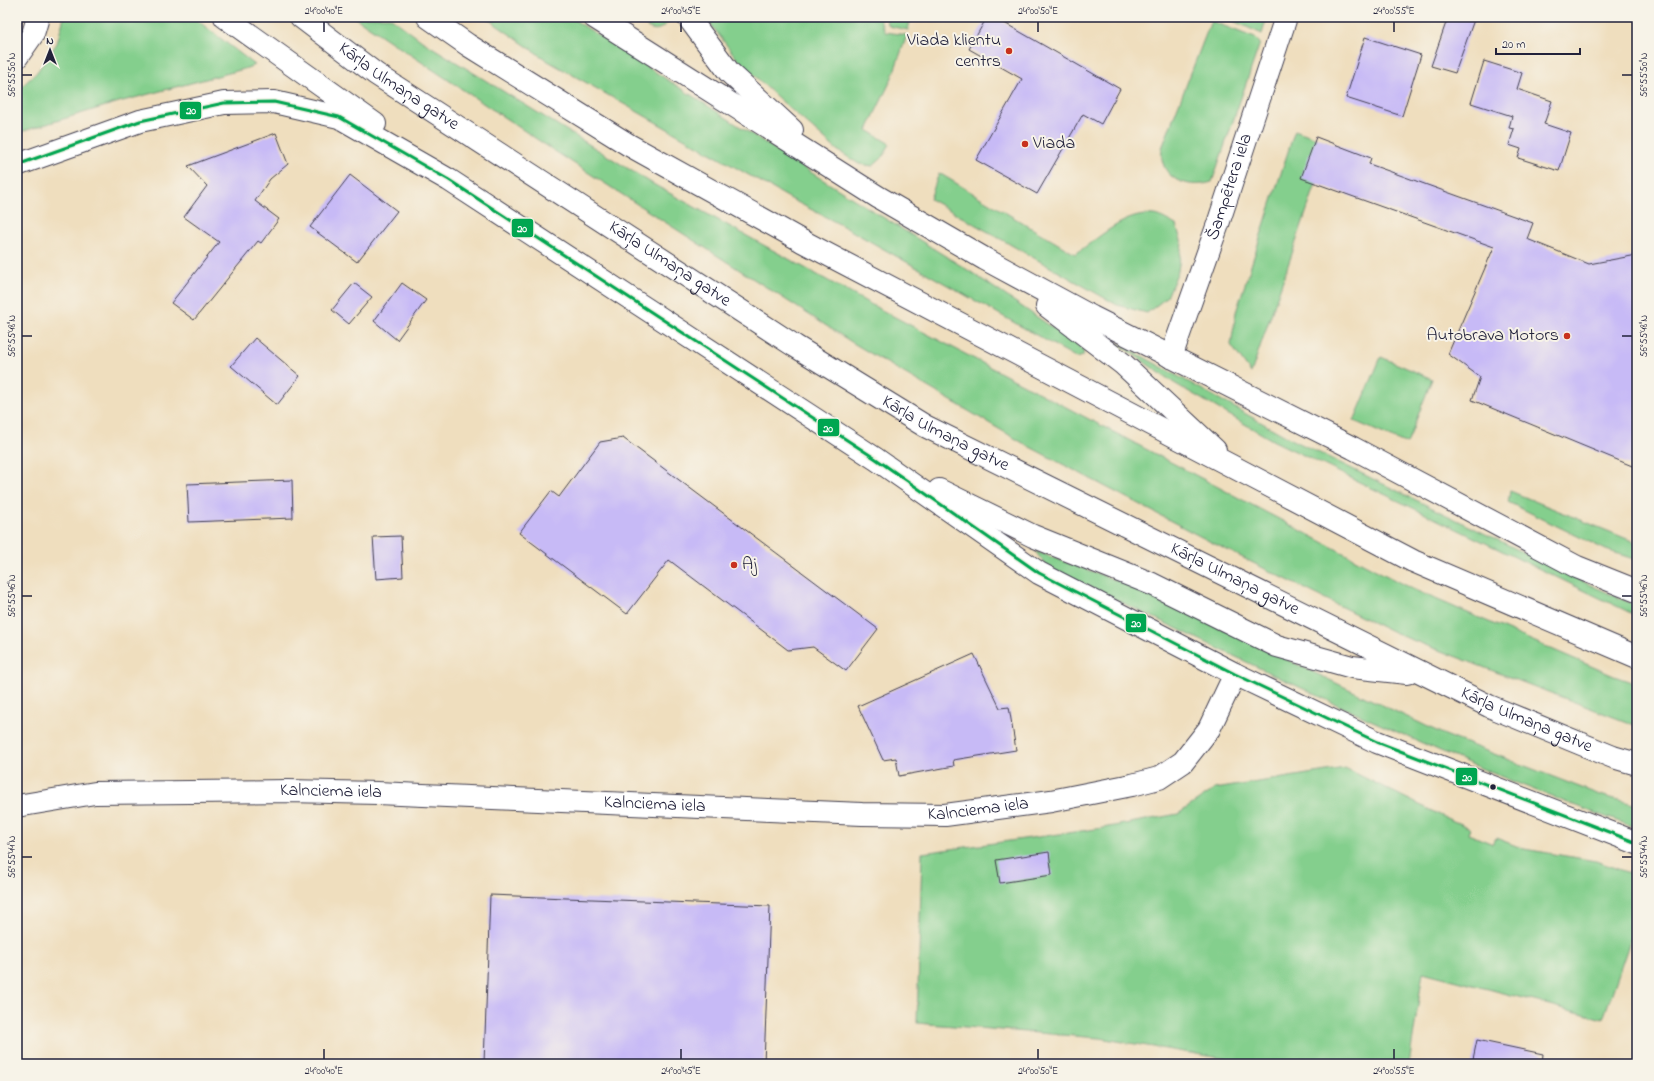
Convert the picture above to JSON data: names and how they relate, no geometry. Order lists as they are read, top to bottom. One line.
{"streets":{"main road":["Kārļa Ulmaņa gatve","Šampētera iela","Kalnciema iela"]},"places":["Viada klientu centrs","Viada","Autobrava Motors","Aj"],"lines":["transit line 20"],"scale_bar":"20 m","north":"top","coordinates":["24°00'40\"E","24°00'45\"E","24°00'50\"E","24°00'55\"E","56°55'50\"N","56°55'48\"N","56°55'46\"N","56°55'44\"N"]}
